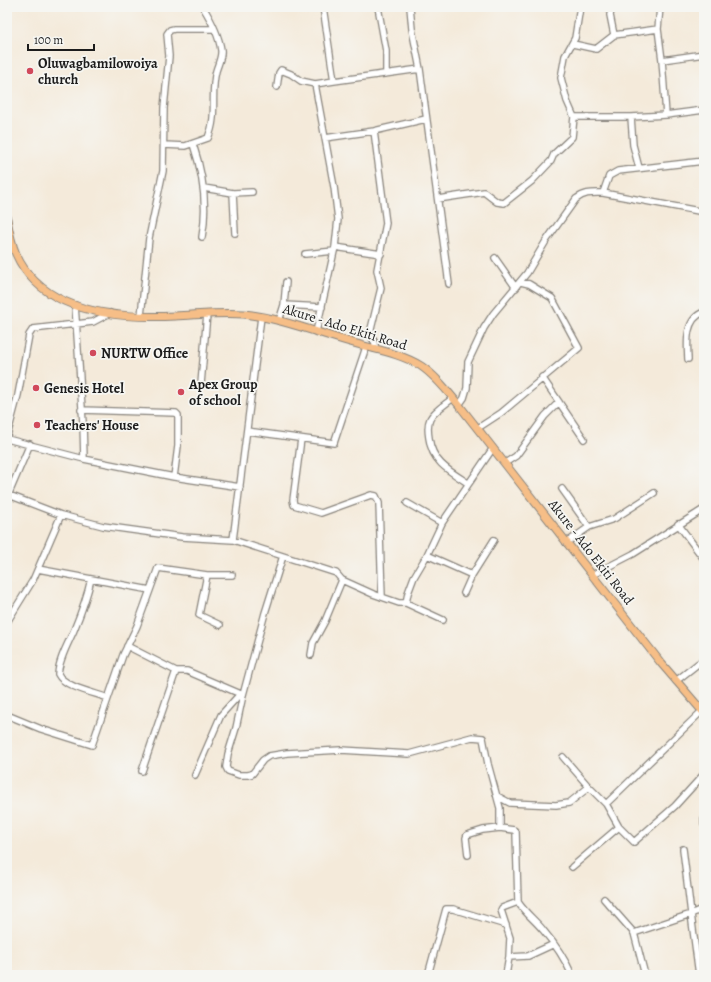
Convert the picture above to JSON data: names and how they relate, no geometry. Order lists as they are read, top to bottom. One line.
{"streets":{"main road":["Akure - Ado Ekiti Road"]},"places":["Oluwagbamilowoiya church","NURTW Office","Genesis Hotel","Apex Group of school","Teachers' House"],"scale_bar":"100 m"}
